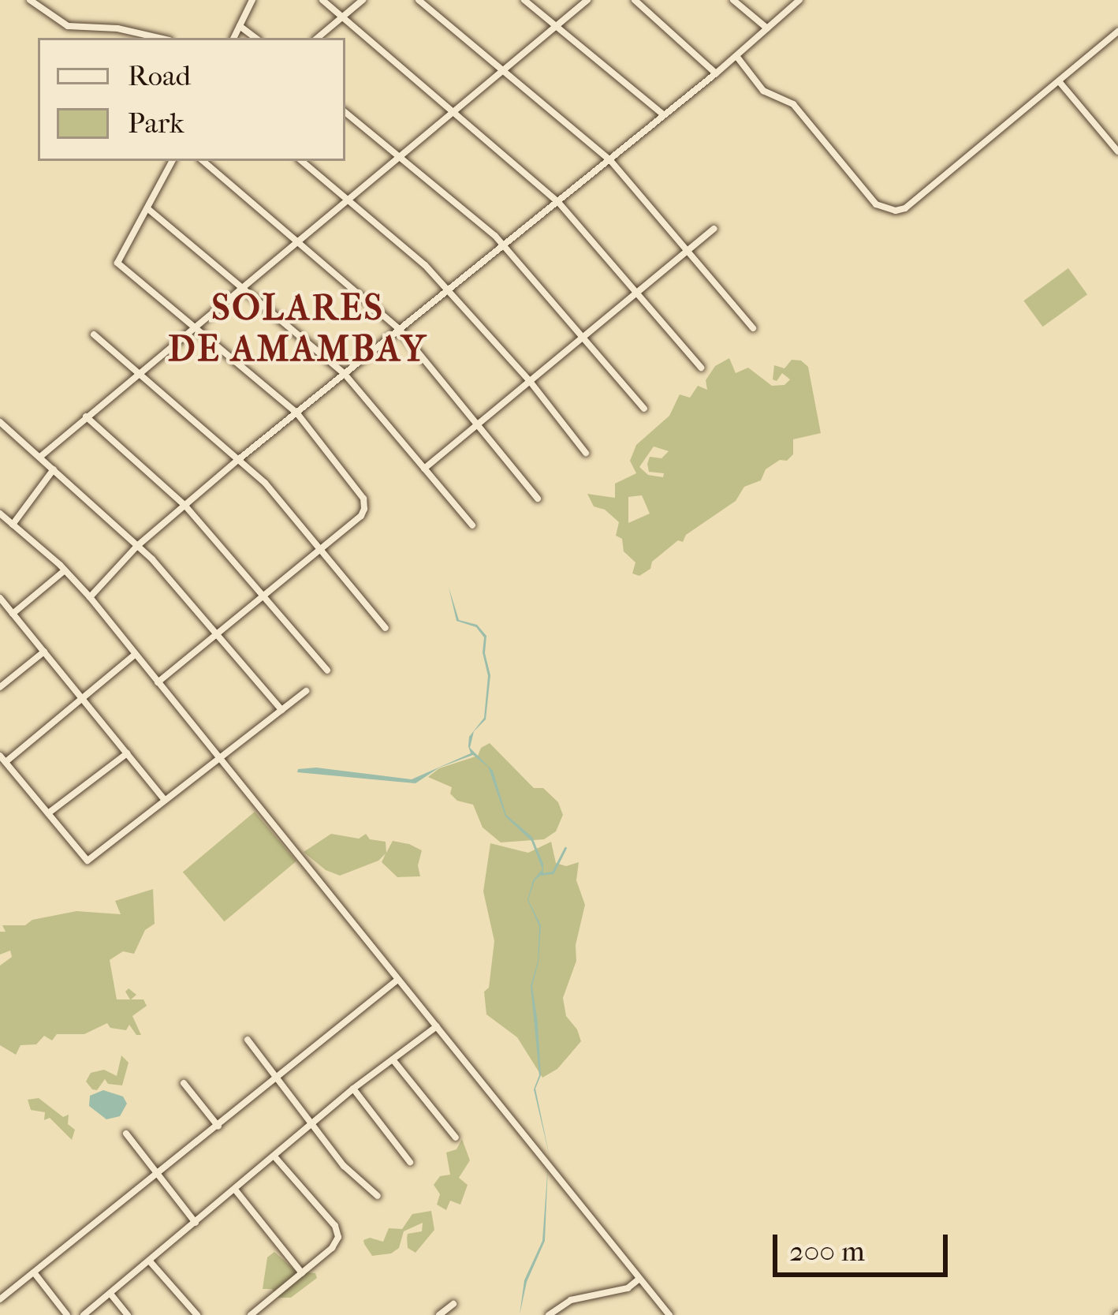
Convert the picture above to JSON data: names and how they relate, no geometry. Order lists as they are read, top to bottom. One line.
{"districts":["SOLARES DE AMAMBAY"],"legend":["Road","Park"],"scale_bar":"200 m"}
